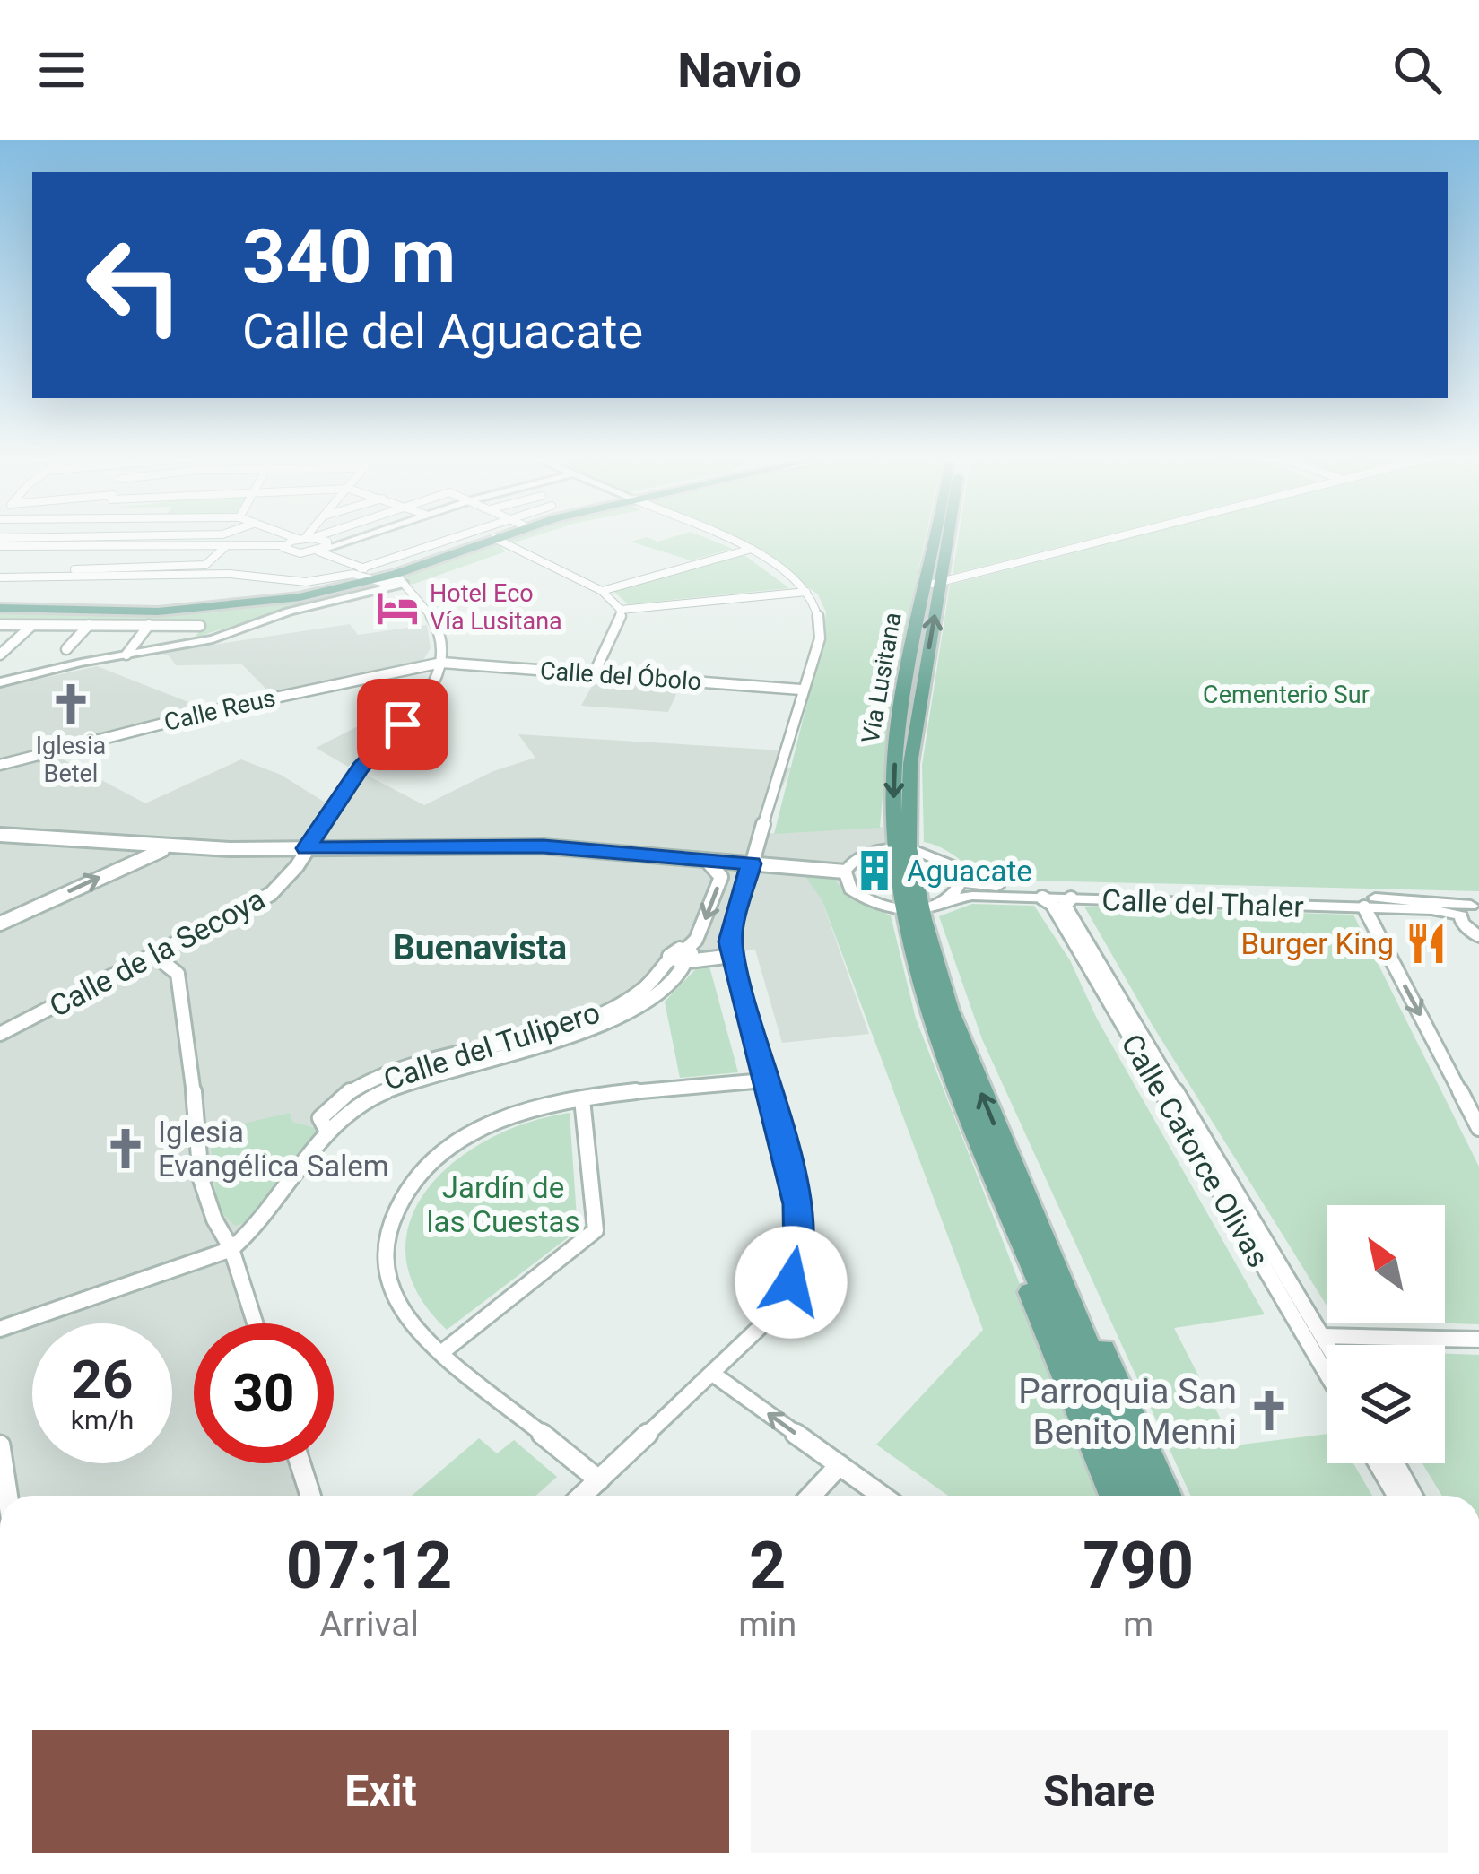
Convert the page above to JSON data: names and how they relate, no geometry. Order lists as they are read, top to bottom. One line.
{"streets":{"main road":["Vía Lusitana"],"street":["Calle del Óbolo","Calle Reus","Calle del Thaler","Calle de la Secoya","Calle del Tulipero","Calle Catorce Olivas"]},"crossings":[["Calle del Óbolo","Calle Reus"],["Calle del Óbolo","Calle de la Secoya"],["Vía Lusitana","Calle del Thaler"],["Calle Reus","Calle de la Secoya"],["Calle del Thaler","Calle Catorce Olivas"]],"districts":["Buenavista"],"parks":["Cementerio Sur","Jardín de las Cuestas"],"places":{"hotel":["Hotel Eco Vía Lusitana"],"church":["Iglesia Betel","Iglesia Evangélica Salem","Parroquia San Benito Menni"],"building":["Aguacate"],"restaurant":["Burger King"]},"north":"top left","page":{"header":"Navio","turn":["340 m","Calle del Aguacate"],"speed":"26 km/h","limit":"30","eta":["07:12","Arrival","2","min","790","m"],"buttons":["Exit","Share"]}}
